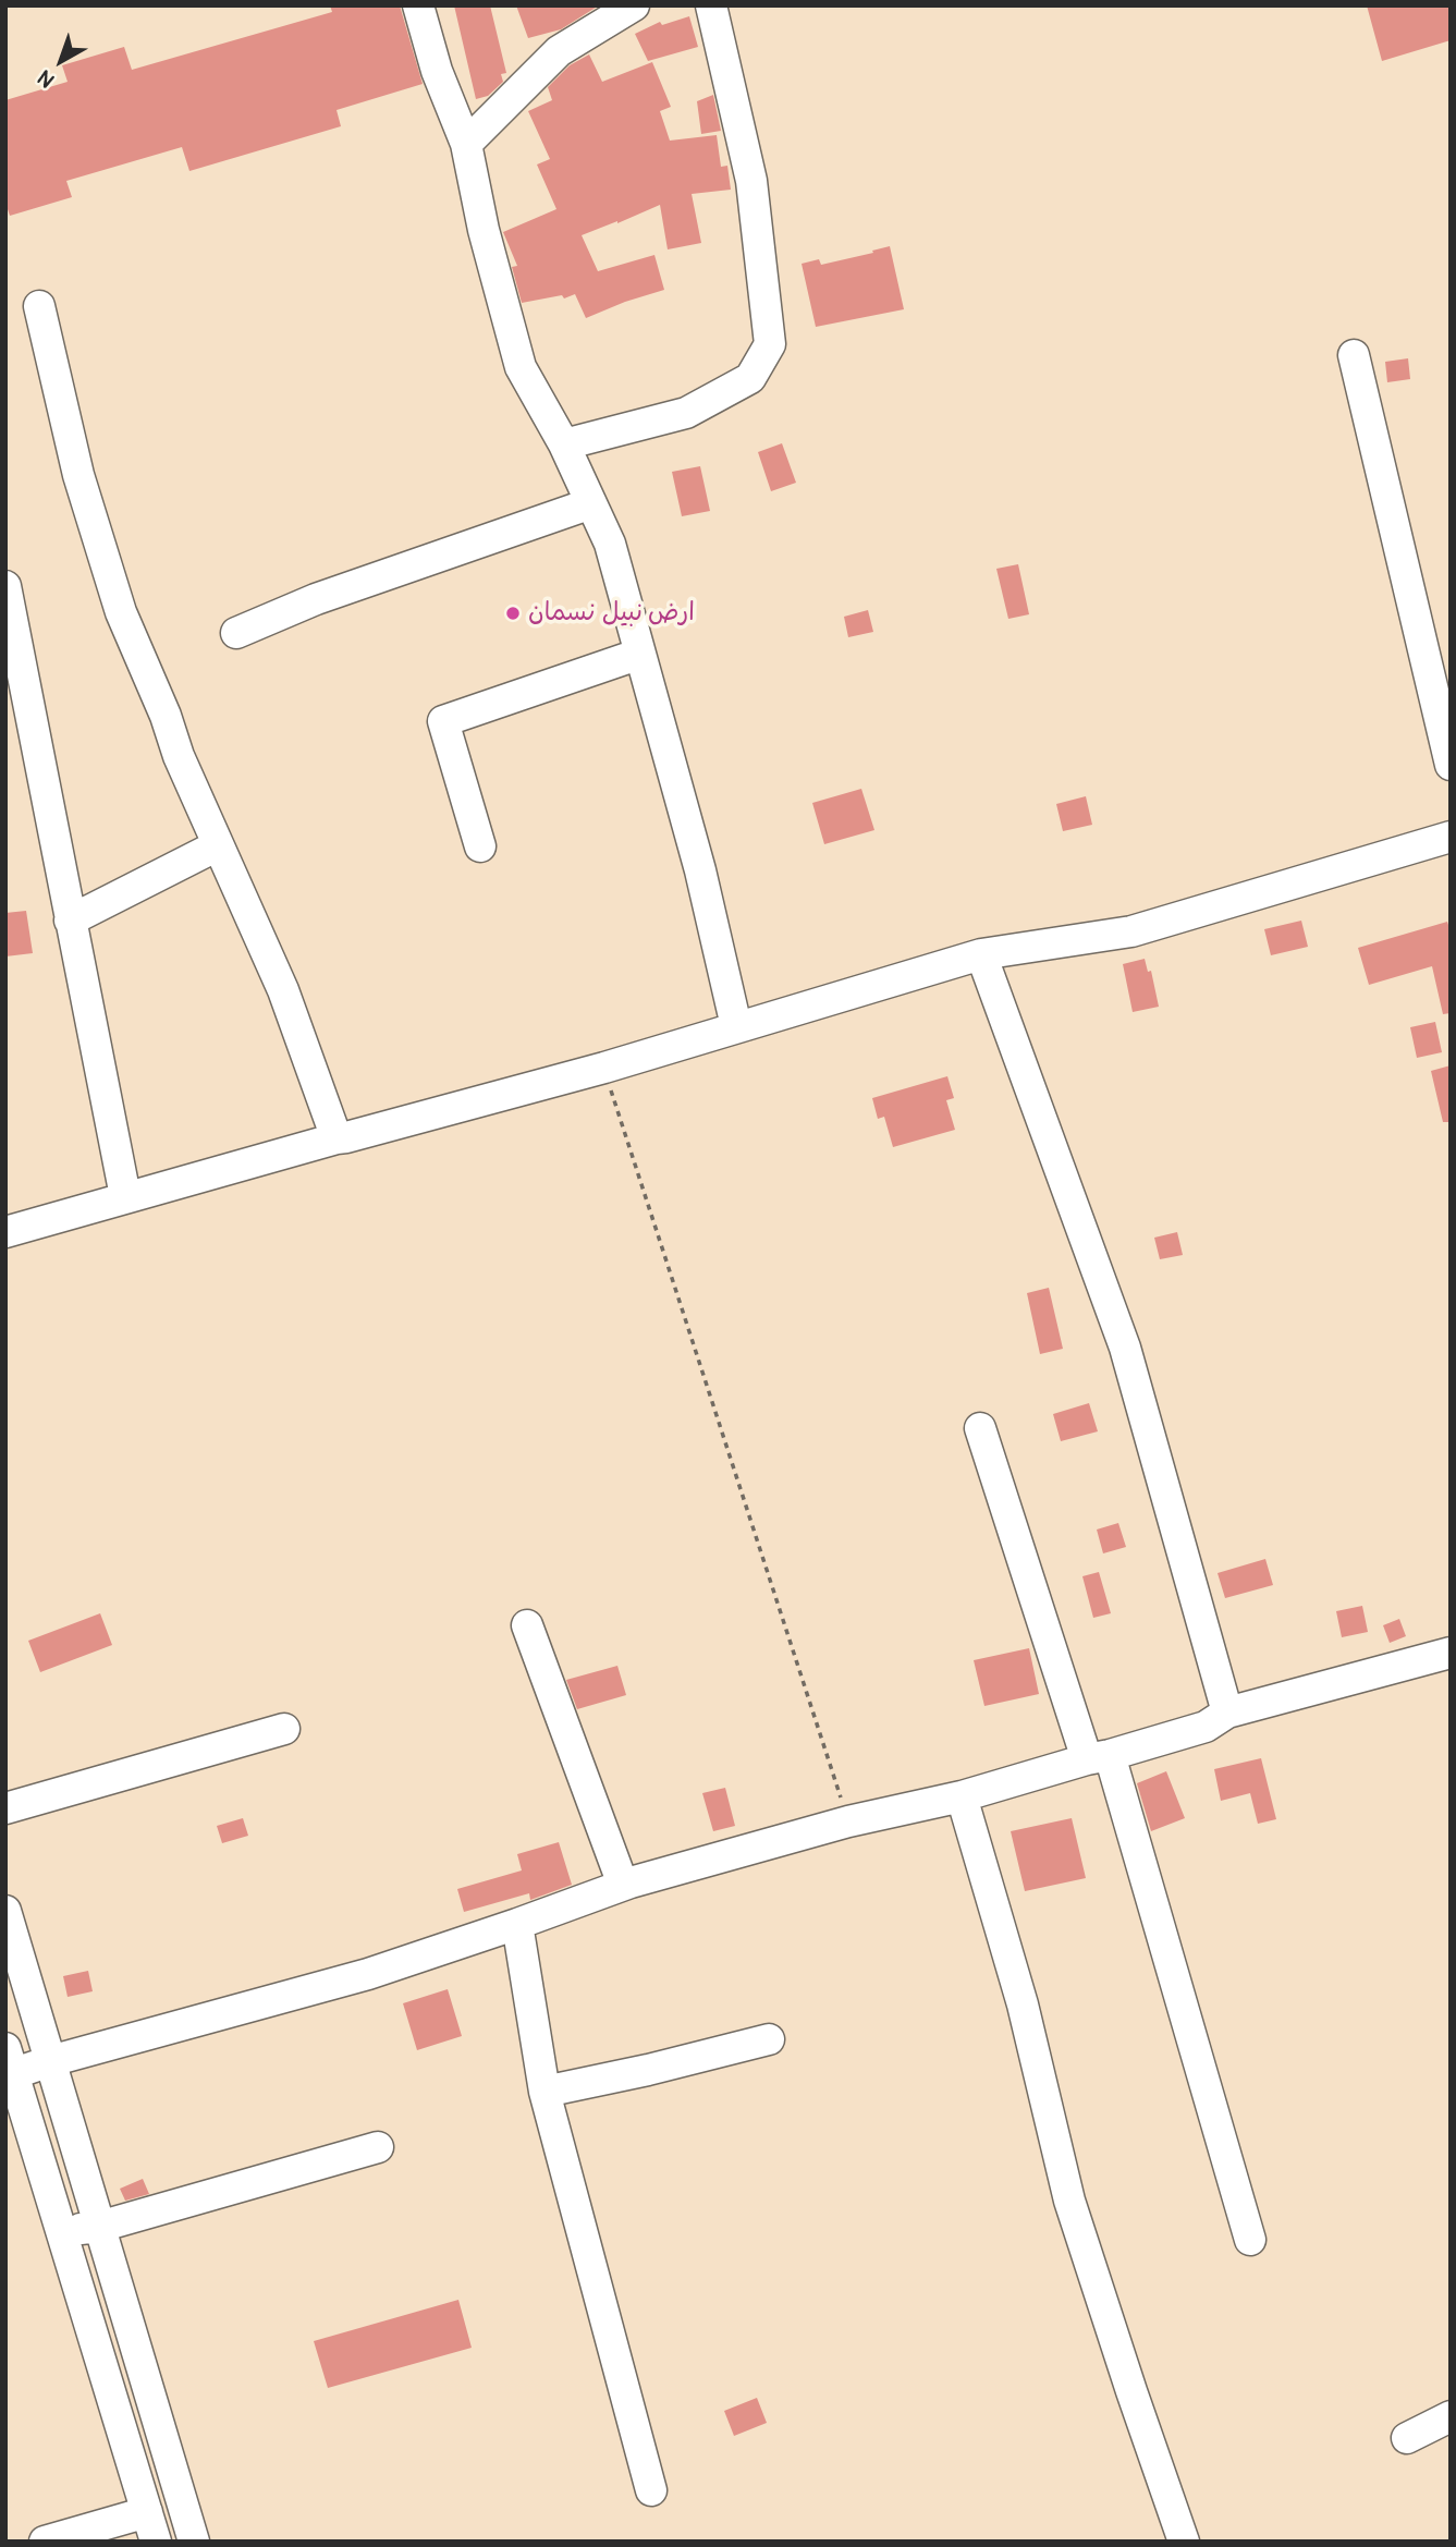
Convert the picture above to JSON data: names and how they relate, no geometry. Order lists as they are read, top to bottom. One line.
{"places":["ارض نبيل نسمان"],"north":"bottom left"}
